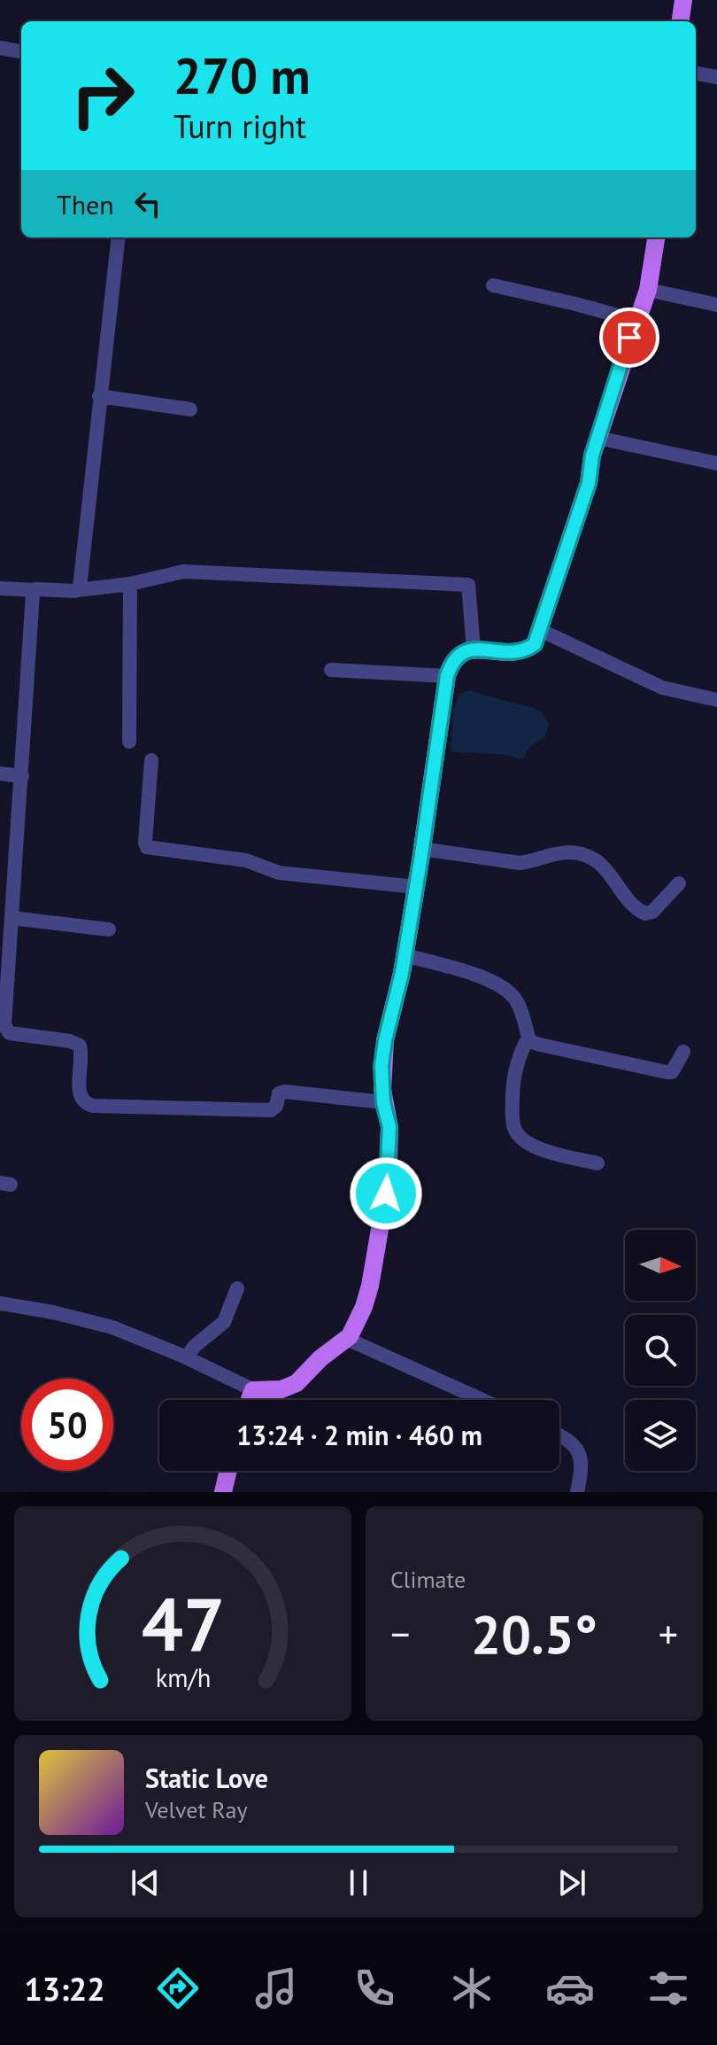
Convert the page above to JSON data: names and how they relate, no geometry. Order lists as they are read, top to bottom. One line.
{"north":"right","page":{"turn":["270 m","Turn right"],"then":"Then","limit":"50","trip":"13:24 · 2 min · 460 m","tile":"Climate","heat":["−","20.5°","+"],"song":["Static Love","Velvet Ray"],"tabs":"13:22","gauge":["47","km/h"]}}
